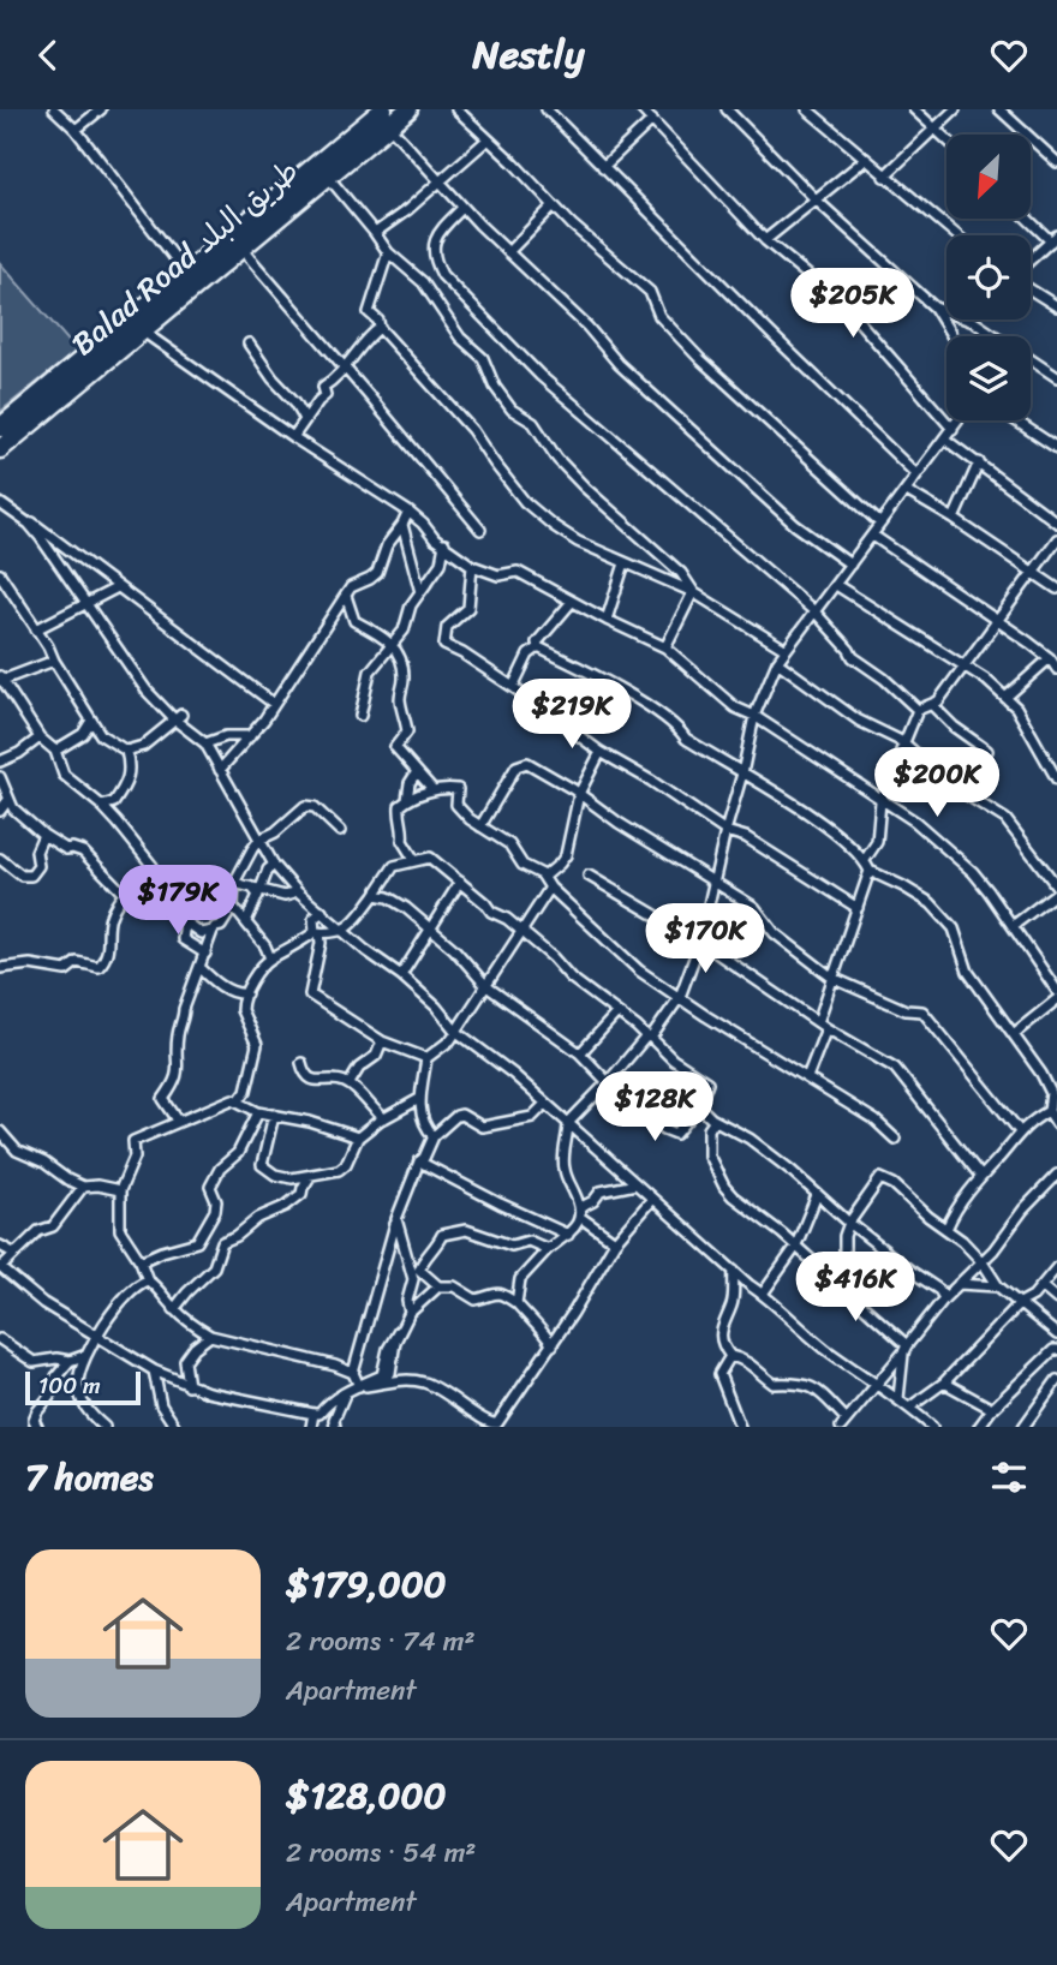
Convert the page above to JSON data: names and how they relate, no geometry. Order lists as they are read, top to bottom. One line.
{"streets":{"highway":["Balad Road طريق البلد"]},"scale_bar":"100 m","north":"bottom left","page":{"header":"Nestly","price":["$205K","$219K","$200K","$179K","$170K","$128K","$416K"],"scale":"100 m","heading":"7 homes","list":[{"name":"$179,000","note":"2 rooms · 74 m² · Apartment"},{"name":"$128,000","note":"2 rooms · 54 m² · Apartment"}]}}
